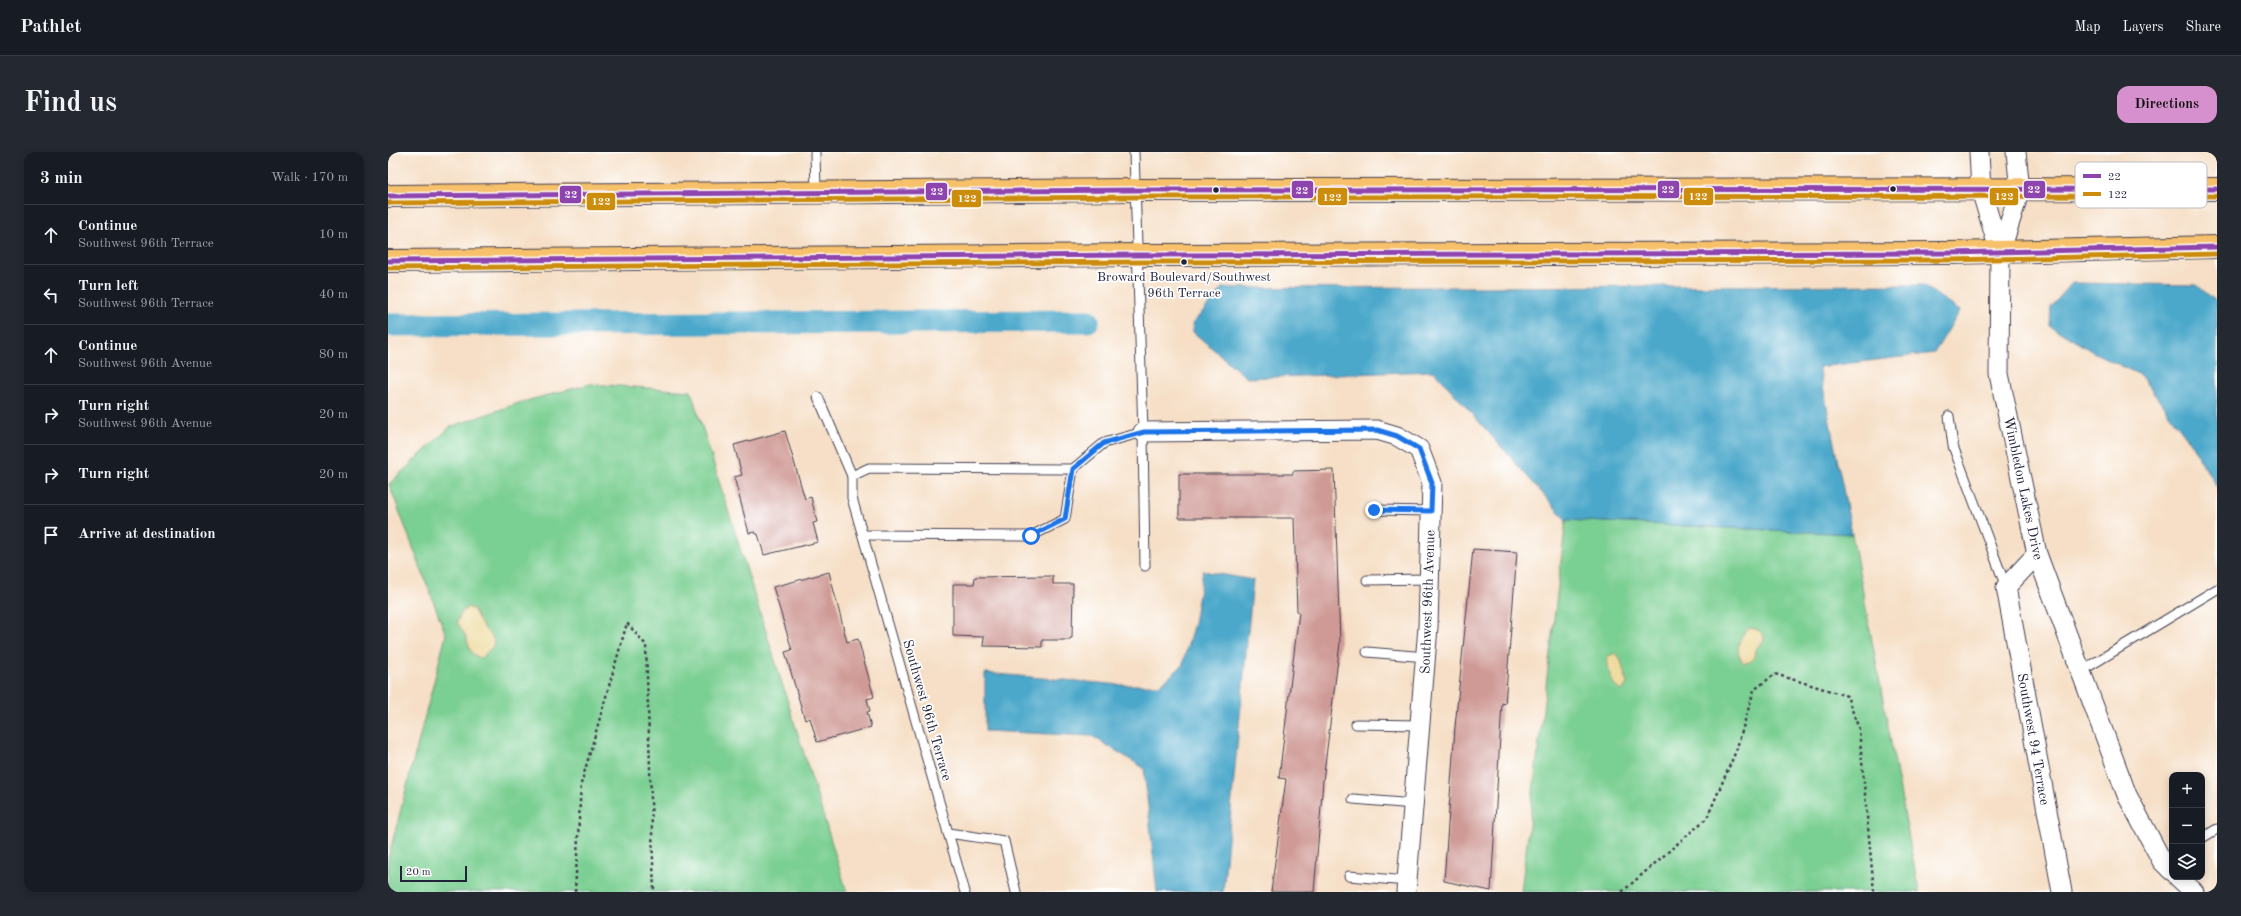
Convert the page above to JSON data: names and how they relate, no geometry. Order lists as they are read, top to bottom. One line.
{"streets":{"street":["Wimbledon Lakes Drive","Southwest 96th Avenue","Southwest 94 Terrace"],"lane":["Southwest 96th Terrace"]},"places":["Broward Boulevard/Southwest 96th Terrace"],"lines":["transit line 22","transit line 122"],"legend":["22","122"],"scale_bar":"20 m","page":{"header":"Pathlet","nav":["Map","Layers","Share"],"buttons":"Directions","title":"Find us","heading":["3 min","Walk · 170 m"],"list":[["Continue","Southwest 96th Terrace","10 m"],["Turn left","Southwest 96th Terrace","40 m"],["Continue","Southwest 96th Avenue","80 m"],["Turn right","Southwest 96th Avenue","20 m"],["Turn right","20 m"],"Arrive at destination"],"map_buttons":["+","−"],"scale":"20 m"}}
